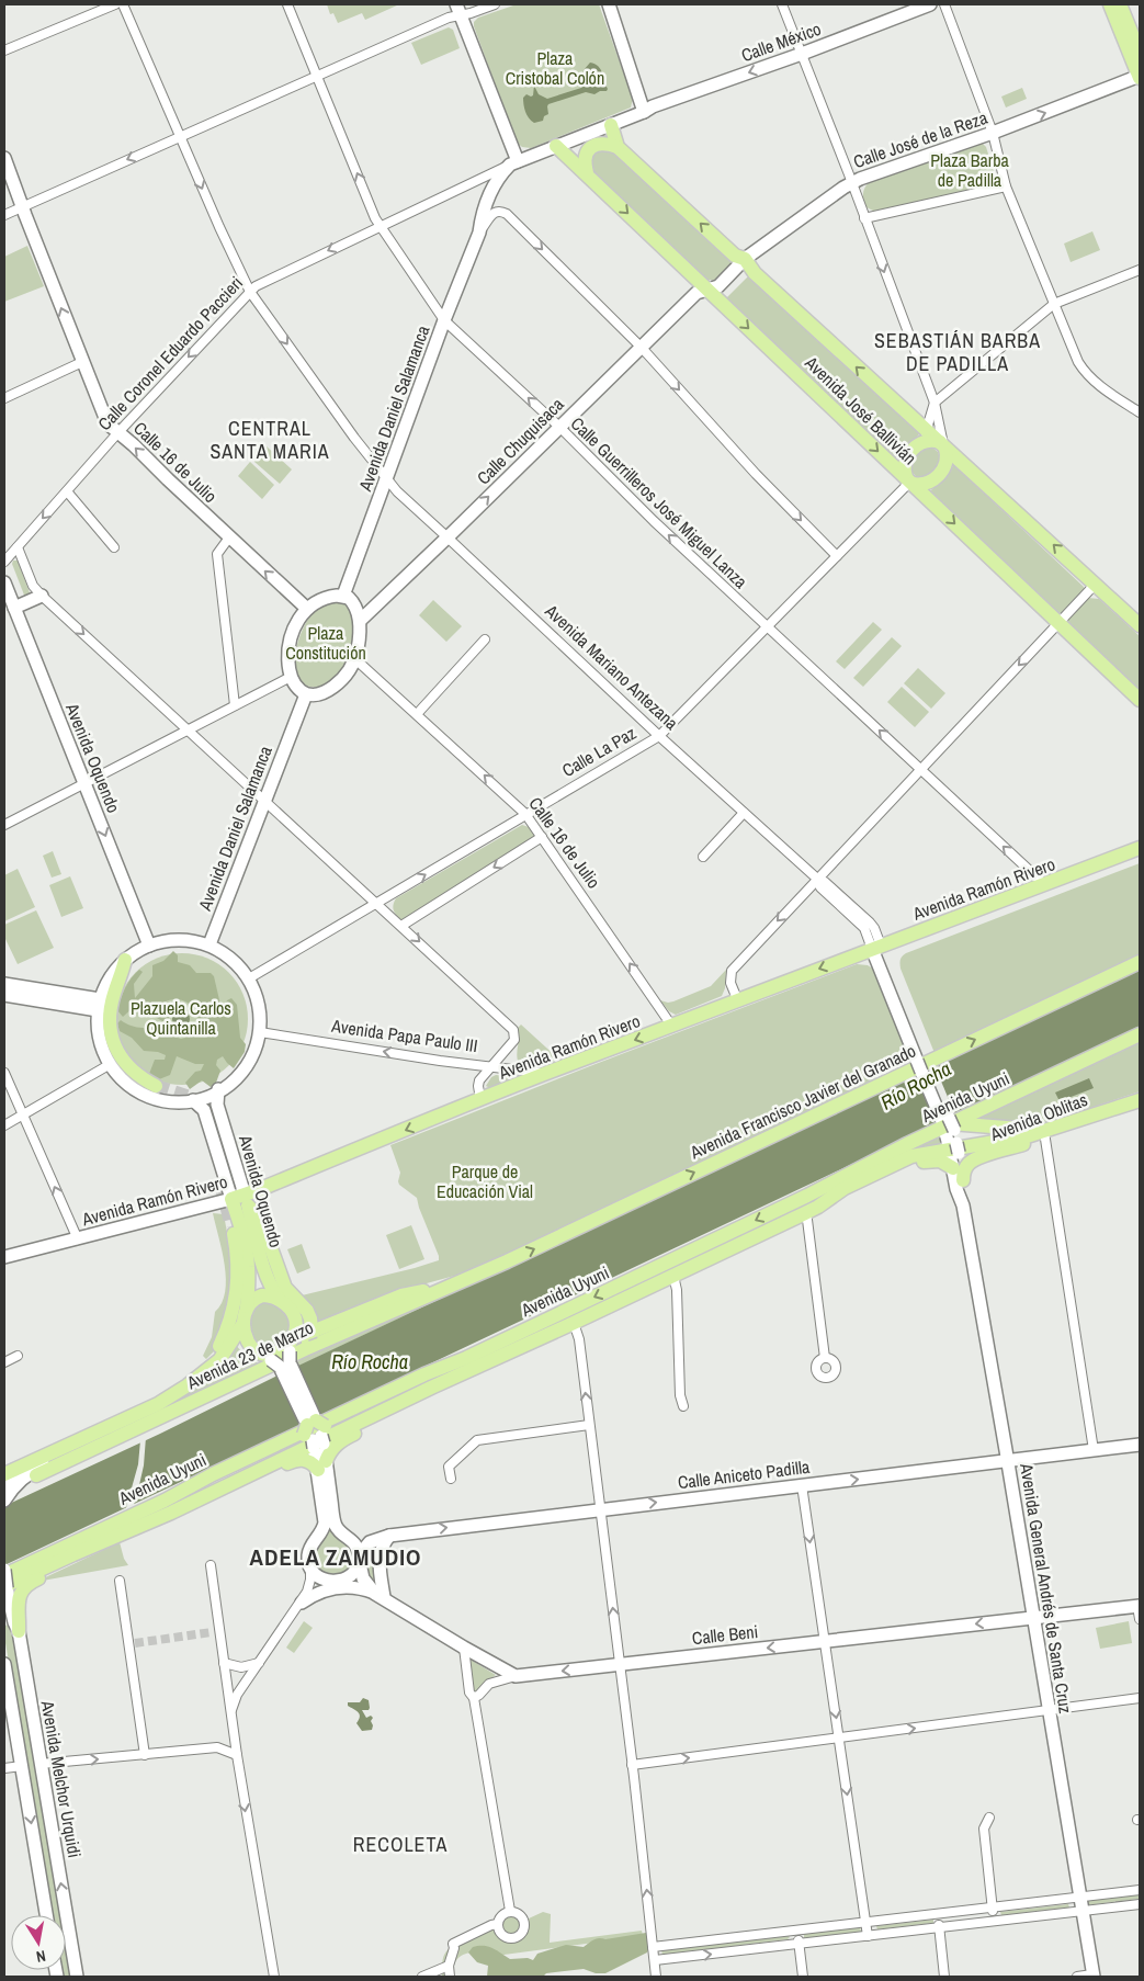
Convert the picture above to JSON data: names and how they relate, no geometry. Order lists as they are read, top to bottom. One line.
{"streets":{"main road":["Calle México","Calle José de la Reza","Avenida Daniel Salamanca","Avenida José Ballivián","Calle Chuquisaca","Calle 16 de Julio","Avenida Mariano Antezana","Calle La Paz","Avenida Oquendo","Avenida Ramón Rivero","Avenida Uyuni","Avenida Francisco Javier del Granado","Avenida Oblitas","Avenida 23 de Marzo","Calle Aniceto Padilla","Avenida General Andrés de Santa Cruz","Calle Beni","Avenida Melchor Urquidi"],"street":["Calle Coronel Eduardo Paccieri","Calle Guerrilleros José Miguel Lanza","Avenida Papa Paulo III"]},"crossings":[["Calle México","Calle La Paz"],["Calle José de la Reza","Avenida José Ballivián"],["Calle José de la Reza","Calle Chuquisaca"],["Calle José de la Reza","Calle La Paz"],["Calle Coronel Eduardo Paccieri","Avenida Daniel Salamanca"],["Calle Coronel Eduardo Paccieri","Calle 16 de Julio"],["Calle Coronel Eduardo Paccieri","Calle Guerrilleros José Miguel Lanza"],["Calle Coronel Eduardo Paccieri","Avenida Mariano Antezana"],["Avenida Daniel Salamanca","Calle Chuquisaca"],["Avenida Daniel Salamanca","Calle 16 de Julio"],["Avenida Daniel Salamanca","Calle Guerrilleros José Miguel Lanza"],["Avenida Daniel Salamanca","Avenida Mariano Antezana"],["Avenida Daniel Salamanca","Calle La Paz"],["Avenida Daniel Salamanca","Avenida Oquendo"],["Avenida Daniel Salamanca","Avenida Papa Paulo III"],["Avenida José Ballivián","Calle Chuquisaca"],["Avenida José Ballivián","Calle La Paz"],["Calle Chuquisaca","Calle 16 de Julio"],["Calle Chuquisaca","Calle Guerrilleros José Miguel Lanza"],["Calle Chuquisaca","Avenida Mariano Antezana"],["Calle 16 de Julio","Calle La Paz"],["Calle 16 de Julio","Avenida Ramón Rivero"],["Calle Guerrilleros José Miguel Lanza","Calle La Paz"],["Calle Guerrilleros José Miguel Lanza","Avenida Ramón Rivero"],["Avenida Mariano Antezana","Calle La Paz"],["Avenida Mariano Antezana","Avenida Ramón Rivero"],["Avenida Mariano Antezana","Avenida Uyuni"],["Avenida Mariano Antezana","Avenida General Andrés de Santa Cruz"],["Calle La Paz","Avenida Oquendo"],["Calle La Paz","Avenida Papa Paulo III"],["Avenida Oquendo","Avenida Ramón Rivero"],["Avenida Oquendo","Avenida Papa Paulo III"],["Avenida Oquendo","Avenida 23 de Marzo"],["Avenida Ramón Rivero","Avenida Papa Paulo III"],["Avenida Uyuni","Avenida Oblitas"],["Avenida Uyuni","Avenida General Andrés de Santa Cruz"],["Avenida Uyuni","Avenida Melchor Urquidi"],["Avenida Francisco Javier del Granado","Avenida 23 de Marzo"],["Avenida Oblitas","Avenida General Andrés de Santa Cruz"],["Calle Aniceto Padilla","Avenida General Andrés de Santa Cruz"],["Avenida General Andrés de Santa Cruz","Calle Beni"]],"one_way":["Calle México","Calle Coronel Eduardo Paccieri","Calle 16 de Julio","Calle Guerrilleros José Miguel Lanza","Avenida Ramón Rivero","Avenida Papa Paulo III","Calle Aniceto Padilla","Calle Beni"],"districts":["SEBASTIÁN BARBA DE PADILLA","CENTRAL SANTA MARIA","ADELA ZAMUDIO","RECOLETA"],"water":["Río Rocha"],"parks":["Plaza Cristobal Colón","Plaza Barba de Padilla","Plaza Constitución","Plazuela Carlos Quintanilla","Parque de Educación Vial"],"north":"bottom"}
